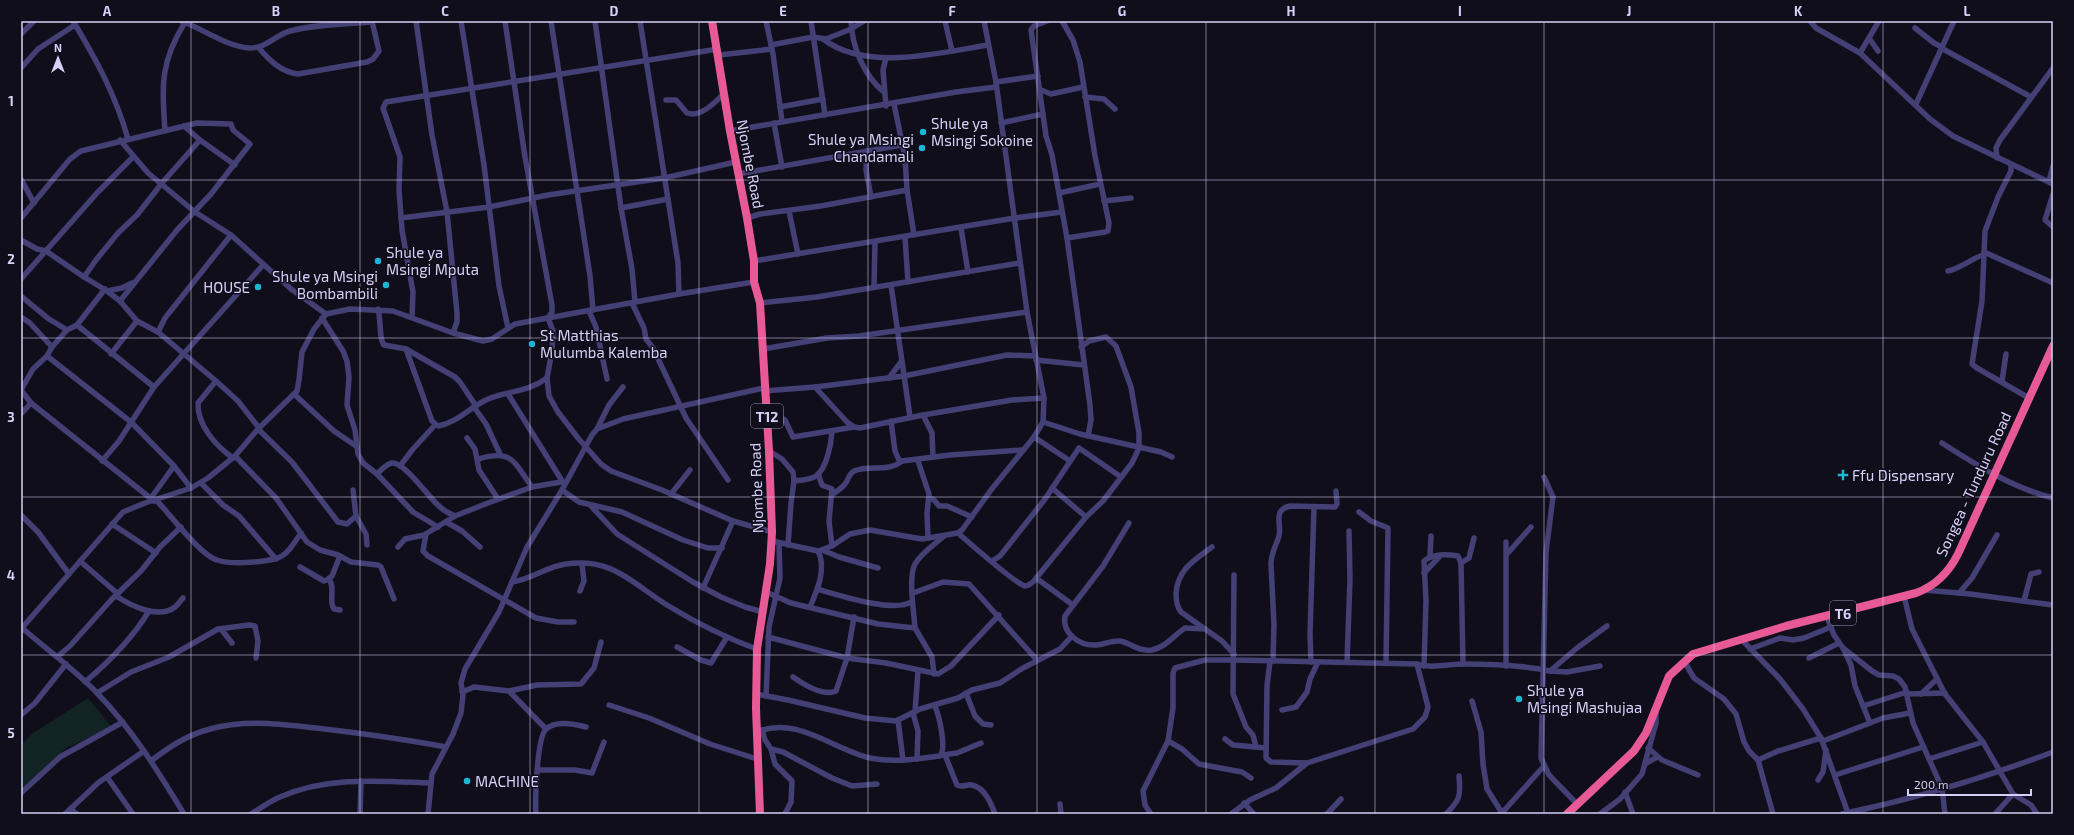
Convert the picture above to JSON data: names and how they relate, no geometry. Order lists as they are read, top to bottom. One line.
{"streets":{"highway":["Njombe Road","T12","Songea - Tunduru Road","T6"]},"places":{"other":["Shule ya Msingi Sokoine","Shule ya Msingi Chandamali","Shule ya Msingi Mputa","Shule ya Msingi Bombambili","HOUSE","St Matthias Mulumba Kalemba","Shule ya Msingi Mashujaa","MACHINE"],"health":["Ffu Dispensary"]},"scale_bar":"200 m","north":"top","grid":{"columns":["A","B","C","D","E","F","G","H","I","J","K","L"],"rows":["1","2","3","4","5"]}}
